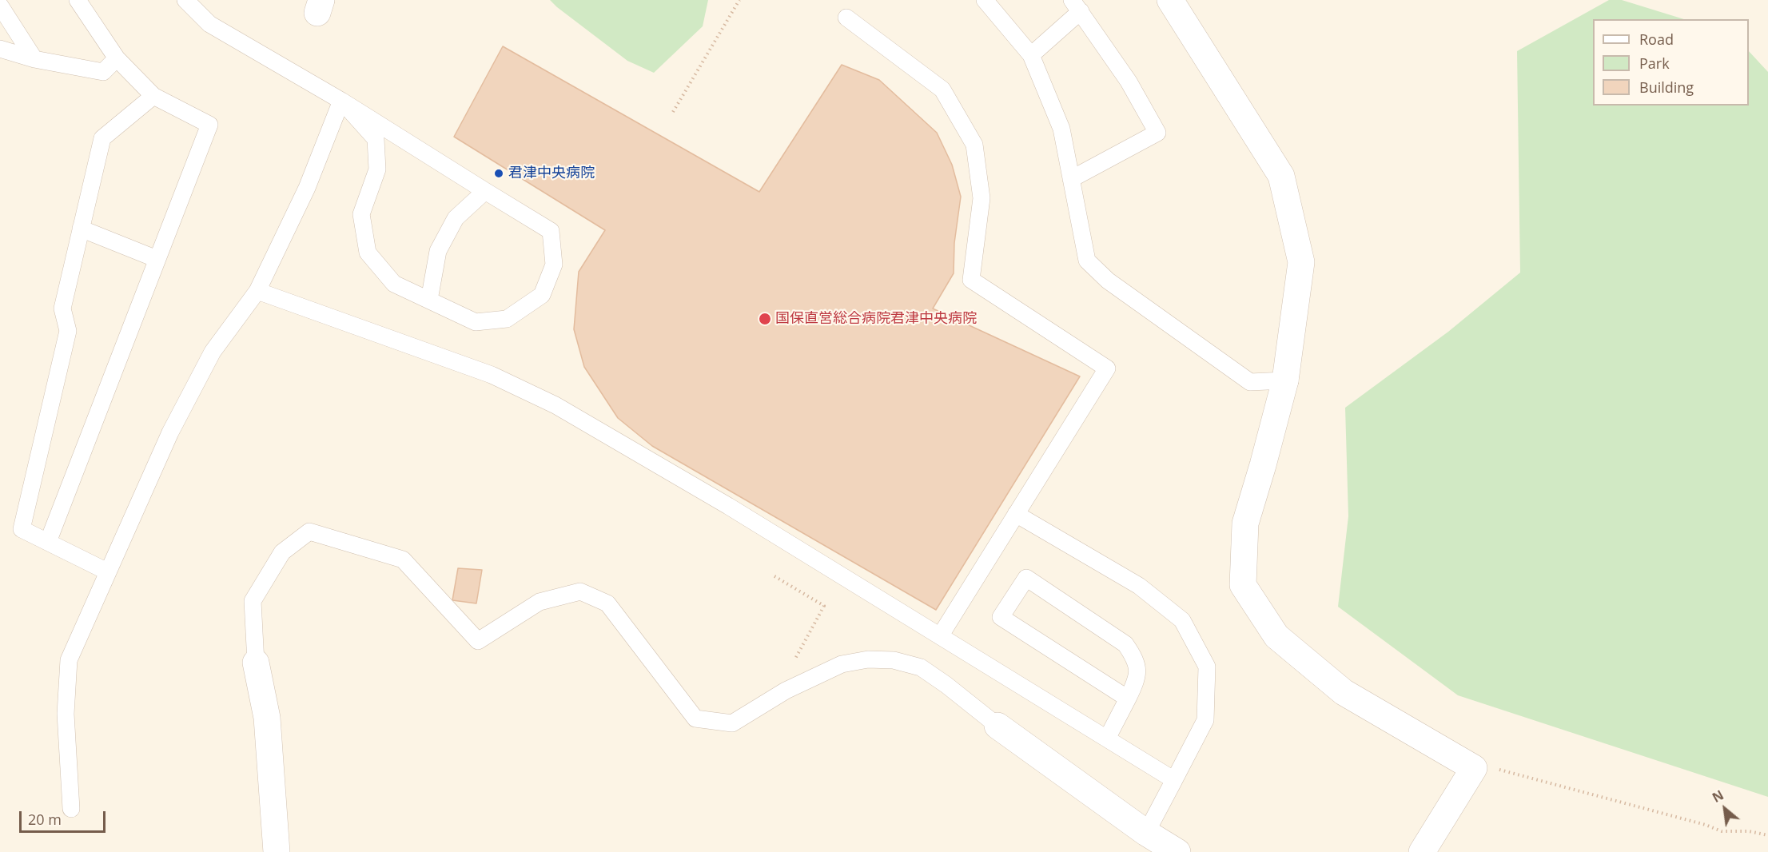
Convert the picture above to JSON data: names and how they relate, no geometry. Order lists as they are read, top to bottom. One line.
{"places":["君津中央病院","国保直営総合病院君津中央病院"],"legend":["Road","Park","Building"],"scale_bar":"20 m","north":"top left"}
